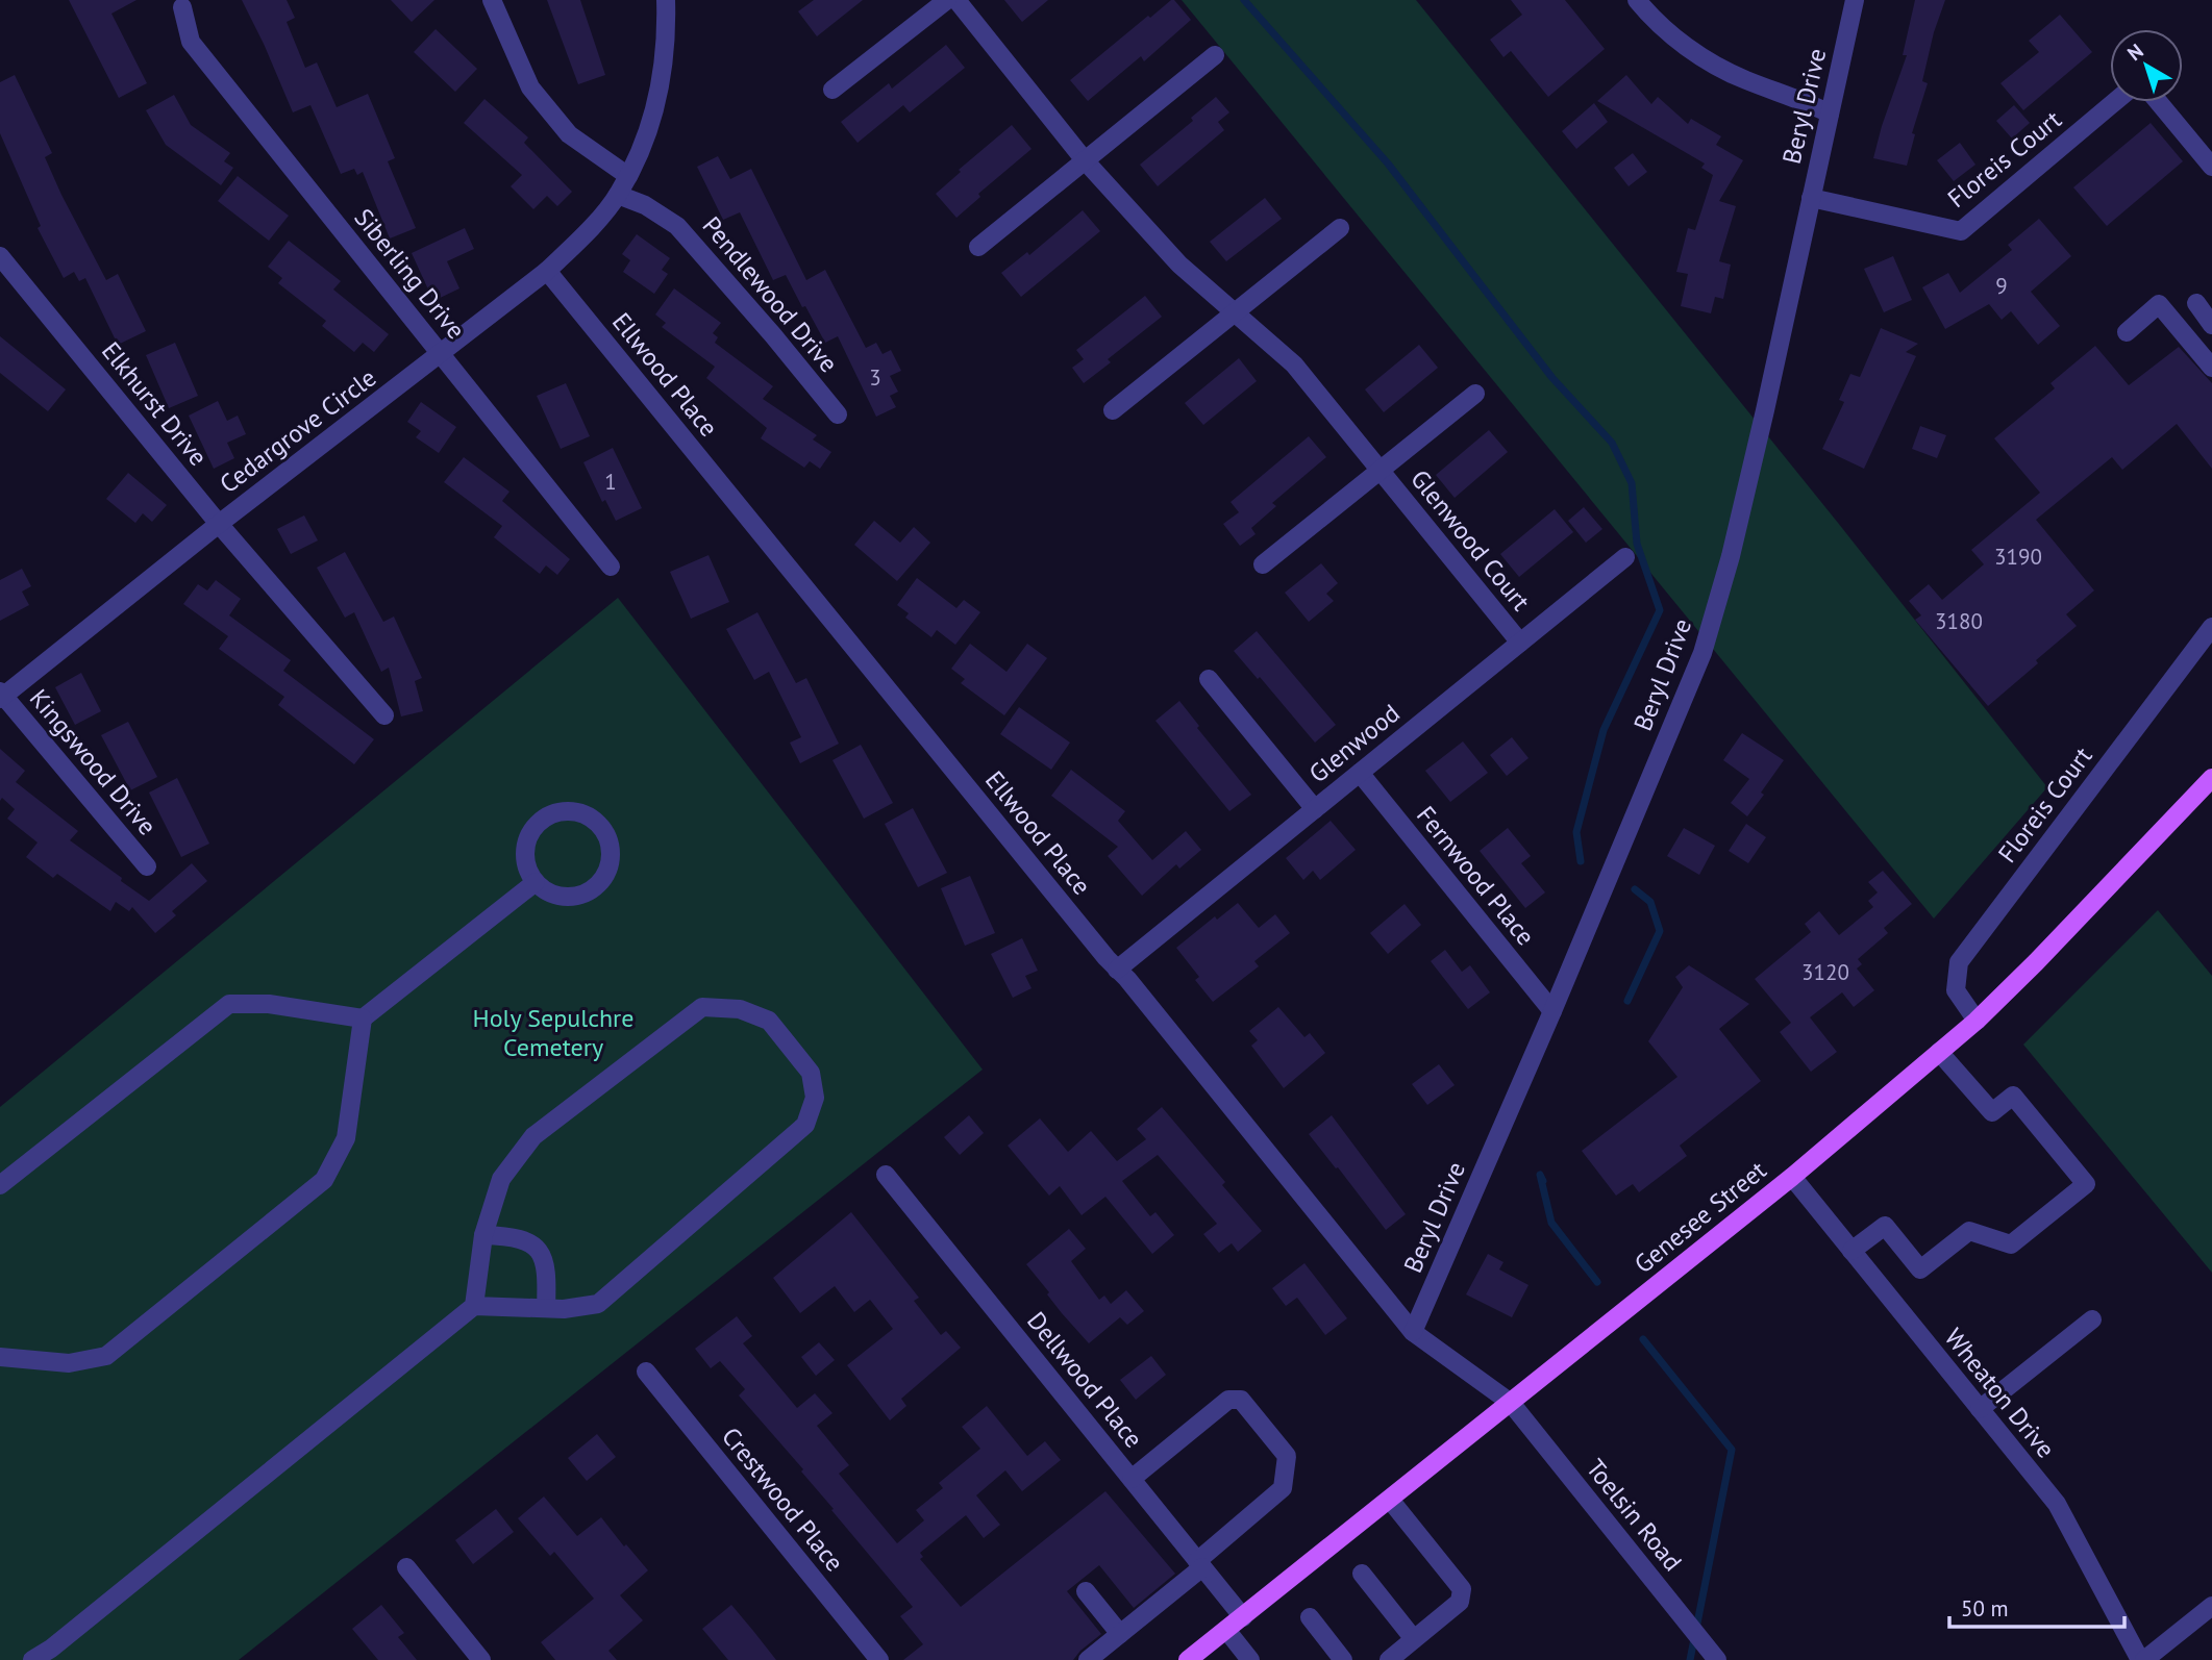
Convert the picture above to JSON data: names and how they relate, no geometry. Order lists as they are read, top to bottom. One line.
{"streets":{"main road":["Genesee Street"],"street":["Beryl Drive","Floreis Court","Siberling Drive","Pendlewood Drive","Ellwood Place","Elkhurst Drive","Cedargrove Circle","Glenwood Court","Glenwood","Kingswood Drive","Fernwood Place","Dellwood Place","Wheaton Drive","Crestwood Place","Toelsin Road"]},"crossings":[["Beryl Drive","Floreis Court"],["Beryl Drive","Ellwood Place"],["Beryl Drive","Fernwood Place"],["Floreis Court","Genesee Street"],["Siberling Drive","Cedargrove Circle"],["Pendlewood Drive","Cedargrove Circle"],["Ellwood Place","Cedargrove Circle"],["Ellwood Place","Glenwood"],["Ellwood Place","Genesee Street"],["Ellwood Place","Toelsin Road"],["Elkhurst Drive","Cedargrove Circle"],["Cedargrove Circle","Kingswood Drive"],["Glenwood Court","Glenwood"],["Glenwood","Fernwood Place"],["Genesee Street","Dellwood Place"],["Genesee Street","Wheaton Drive"],["Genesee Street","Toelsin Road"]],"parks":["Holy Sepulchre Cemetery"],"house_numbers":["9","3","1","3190","3180","3120"],"scale_bar":"50 m","north":"top left"}
